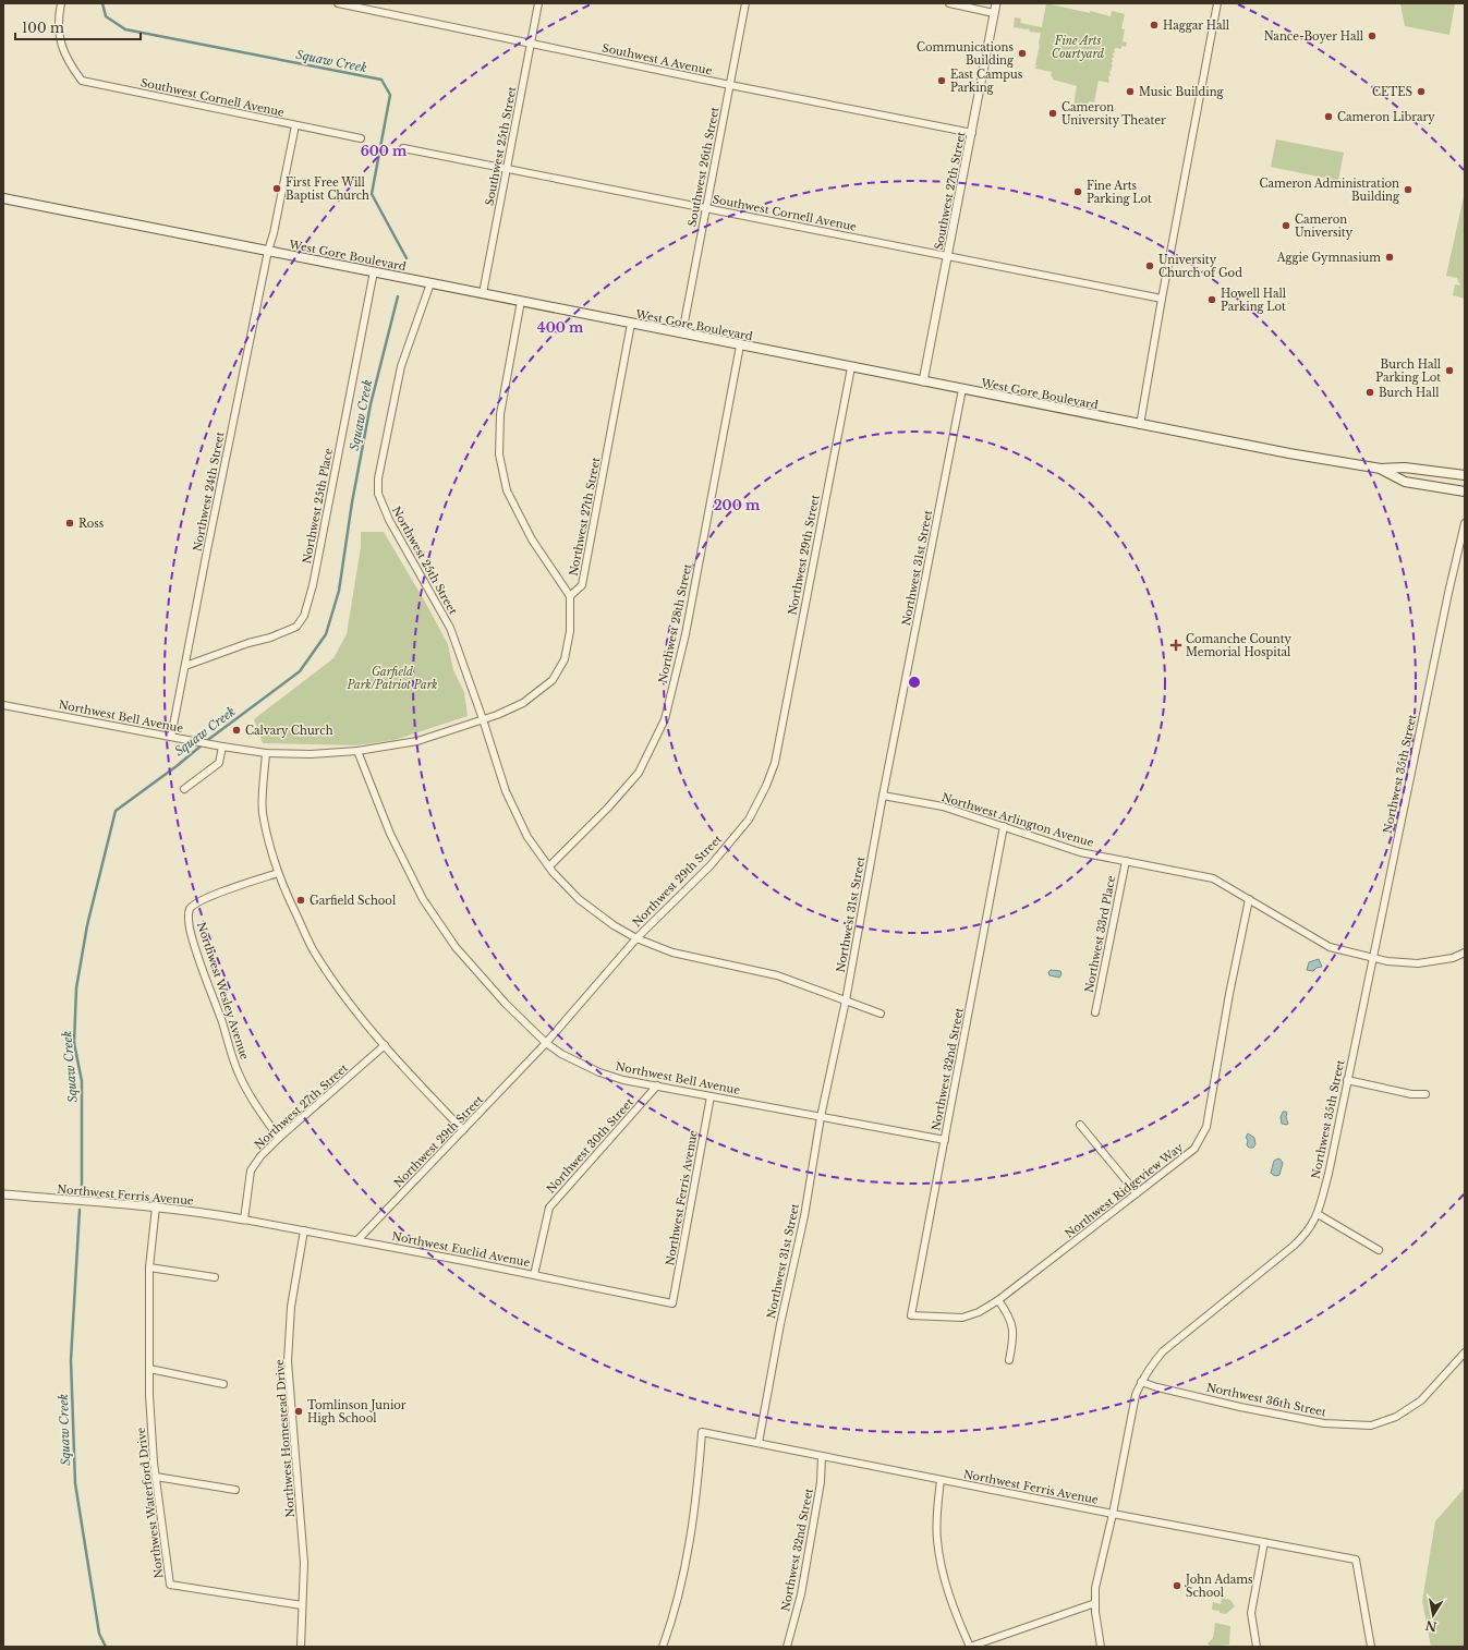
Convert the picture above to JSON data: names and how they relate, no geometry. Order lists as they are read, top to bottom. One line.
{"streets":{"main road":["West Gore Boulevard"],"street":["Southwest A Avenue","Southwest Cornell Avenue","Southwest 25th Street","Southwest 26th Street","Southwest 27th Street","Northwest 24th Street","Northwest 25th Place","Northwest 27th Street","Northwest 29th Street","Northwest 25th Street","Northwest 31st Street","Northwest 28th Street","Northwest Bell Avenue","Northwest 35th Street","Northwest Arlington Avenue","Northwest 33rd Place","Northwest Wesley Avenue","Northwest 32nd Street","Northwest 30th Street","Northwest Ridgeview Way","Northwest Ferris Avenue","Northwest Euclid Avenue","Northwest 36th Street","Northwest Homestead Drive","Northwest Waterford Drive"]},"crossings":[["Southwest A Avenue","Southwest 25th Street"],["Southwest A Avenue","Southwest 26th Street"],["Southwest A Avenue","Southwest 27th Street"],["Southwest Cornell Avenue","Southwest 25th Street"],["Southwest Cornell Avenue","Southwest 26th Street"],["Southwest Cornell Avenue","Southwest 27th Street"],["Southwest Cornell Avenue","Northwest 24th Street"],["Southwest 25th Street","West Gore Boulevard"],["Southwest 26th Street","West Gore Boulevard"],["Southwest 27th Street","West Gore Boulevard"],["West Gore Boulevard","Northwest 24th Street"],["West Gore Boulevard","Northwest 25th Place"],["West Gore Boulevard","Northwest 27th Street"],["West Gore Boulevard","Northwest 29th Street"],["West Gore Boulevard","Northwest 25th Street"],["West Gore Boulevard","Northwest 31st Street"],["West Gore Boulevard","Northwest 28th Street"],["Northwest 24th Street","Northwest 25th Place"],["Northwest 24th Street","Northwest Bell Avenue"],["Northwest 27th Street","Northwest Wesley Avenue"],["Northwest 27th Street","Northwest Ferris Avenue"],["Northwest 27th Street","Northwest Euclid Avenue"],["Northwest 29th Street","Northwest Bell Avenue"],["Northwest 29th Street","Northwest Euclid Avenue"],["Northwest 31st Street","Northwest Bell Avenue"],["Northwest 31st Street","Northwest Arlington Avenue"],["Northwest 31st Street","Northwest Ferris Avenue"],["Northwest Bell Avenue","Northwest 32nd Street"],["Northwest Bell Avenue","Northwest 30th Street"],["Northwest Bell Avenue","Northwest Ferris Avenue"],["Northwest 35th Street","Northwest Arlington Avenue"],["Northwest 35th Street","Northwest Ferris Avenue"],["Northwest 35th Street","Northwest 36th Street"],["Northwest Arlington Avenue","Northwest 33rd Place"],["Northwest Arlington Avenue","Northwest 32nd Street"],["Northwest Arlington Avenue","Northwest Ridgeview Way"],["Northwest 32nd Street","Northwest Ridgeview Way"],["Northwest 32nd Street","Northwest Ferris Avenue"],["Northwest 30th Street","Northwest Euclid Avenue"],["Northwest Ferris Avenue","Northwest Euclid Avenue"],["Northwest Ferris Avenue","Northwest Waterford Drive"],["Northwest Euclid Avenue","Northwest Homestead Drive"],["Northwest Homestead Drive","Northwest Waterford Drive"]],"water":["Squaw Creek"],"parks":["Fine Arts Courtyard","Garfield Park/Patriot Park"],"places":{"other":["Haggar Hall","Nance-Boyer Hall","Communications Building","East Campus Parking","Music Building","CETES","Cameron University Theater","Cameron Library","First Free Will Baptist Church","Cameron Administration Building","Fine Arts Parking Lot","Cameron University","Aggie Gymnasium","University Church of God","Howell Hall Parking Lot","Burch Hall Parking Lot","Burch Hall","Ross","Calvary Church","Garfield School","Tomlinson Junior High School","John Adams School"],"health":["Comanche County Memorial Hospital"]},"scale_bar":"100 m","north":"bottom","rings":["600 m","400 m","200 m"]}
